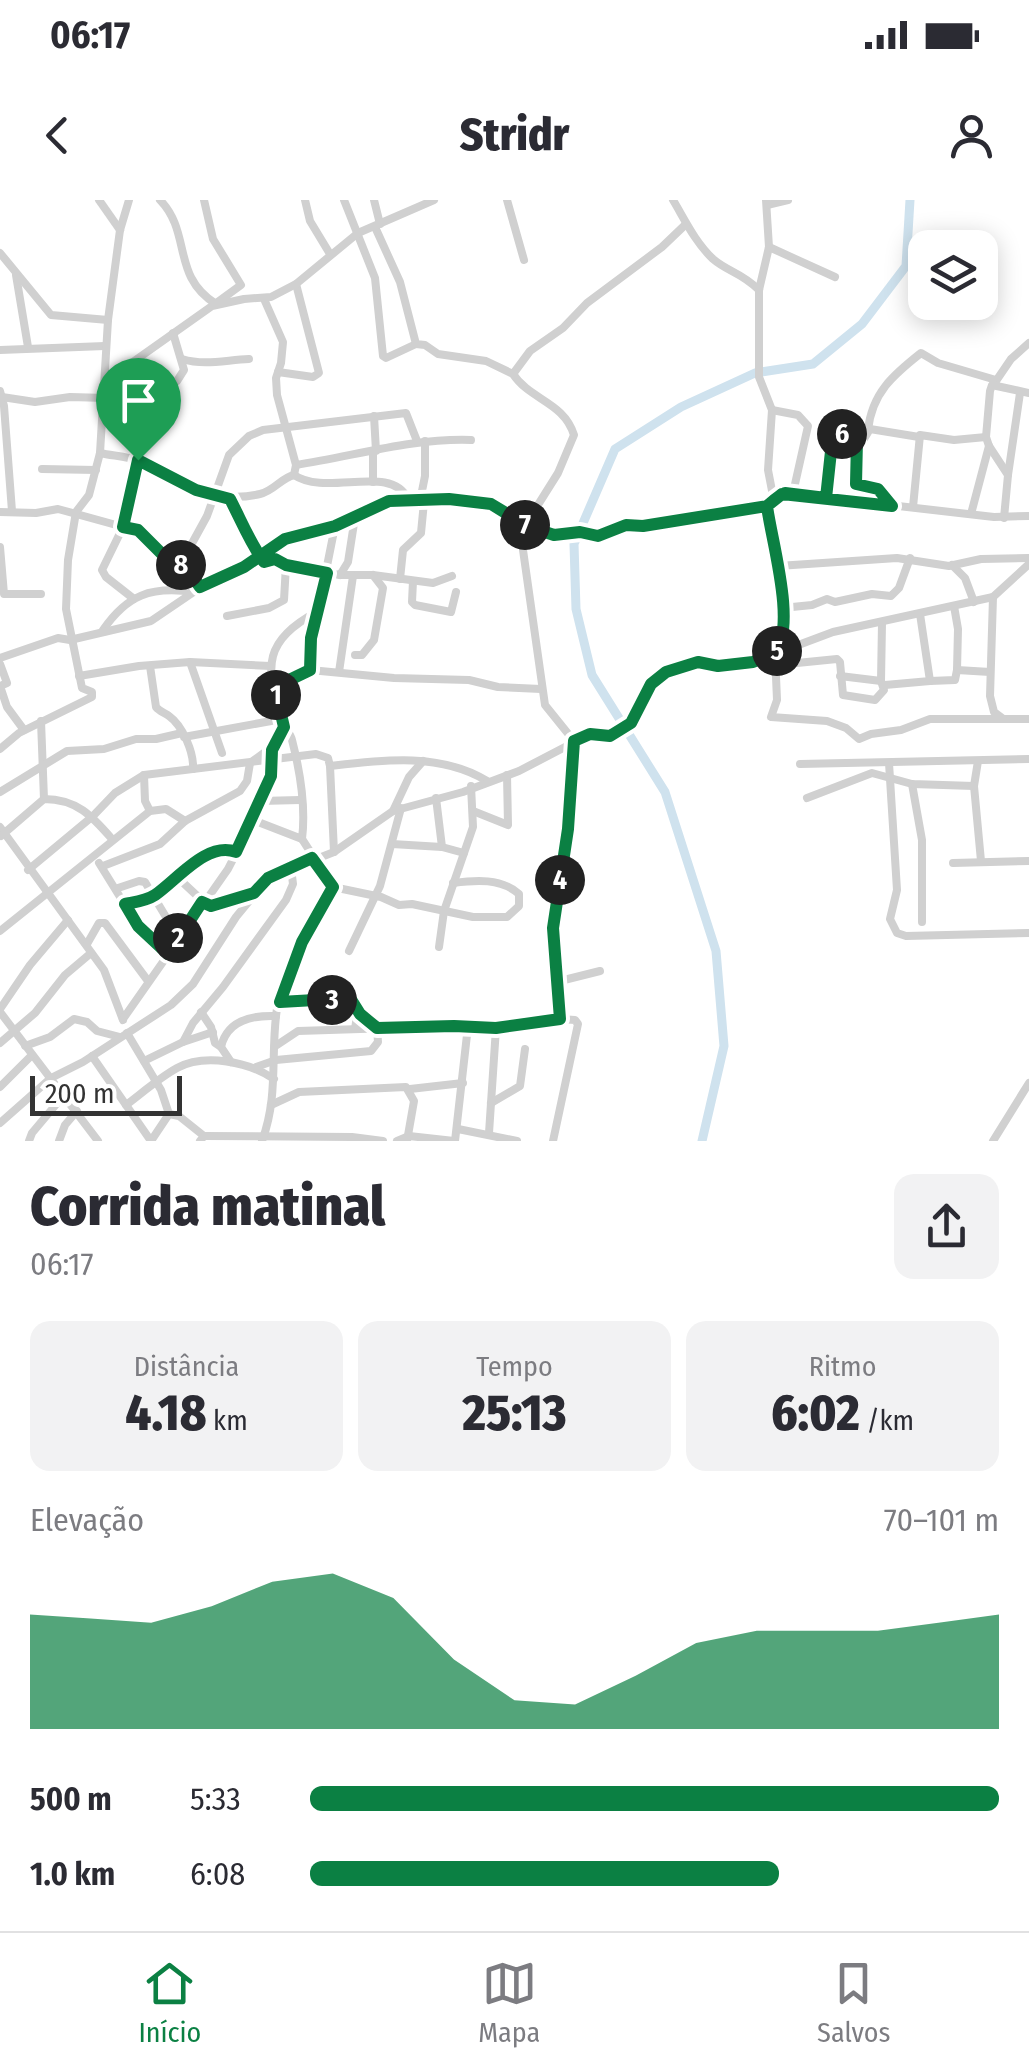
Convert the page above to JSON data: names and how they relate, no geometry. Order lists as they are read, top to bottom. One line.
{"scale_bar":"200 m","page":{"status":"06:17","header":"Stridr","pins":["6","7","8","5","1","4","2","3"],"scale":"200 m","heading":["Corrida matinal","06:17"],"stats":[["Distância","4.18 km"],["Tempo","25:13"],["Ritmo","6:02 /km"]],"chart":["Elevação","70–101 m"],"list":[{"name":"500 m","note":"5:33"},{"name":"1.0 km","note":"6:08"}],"tabs":["Início","Mapa","Salvos"]}}
